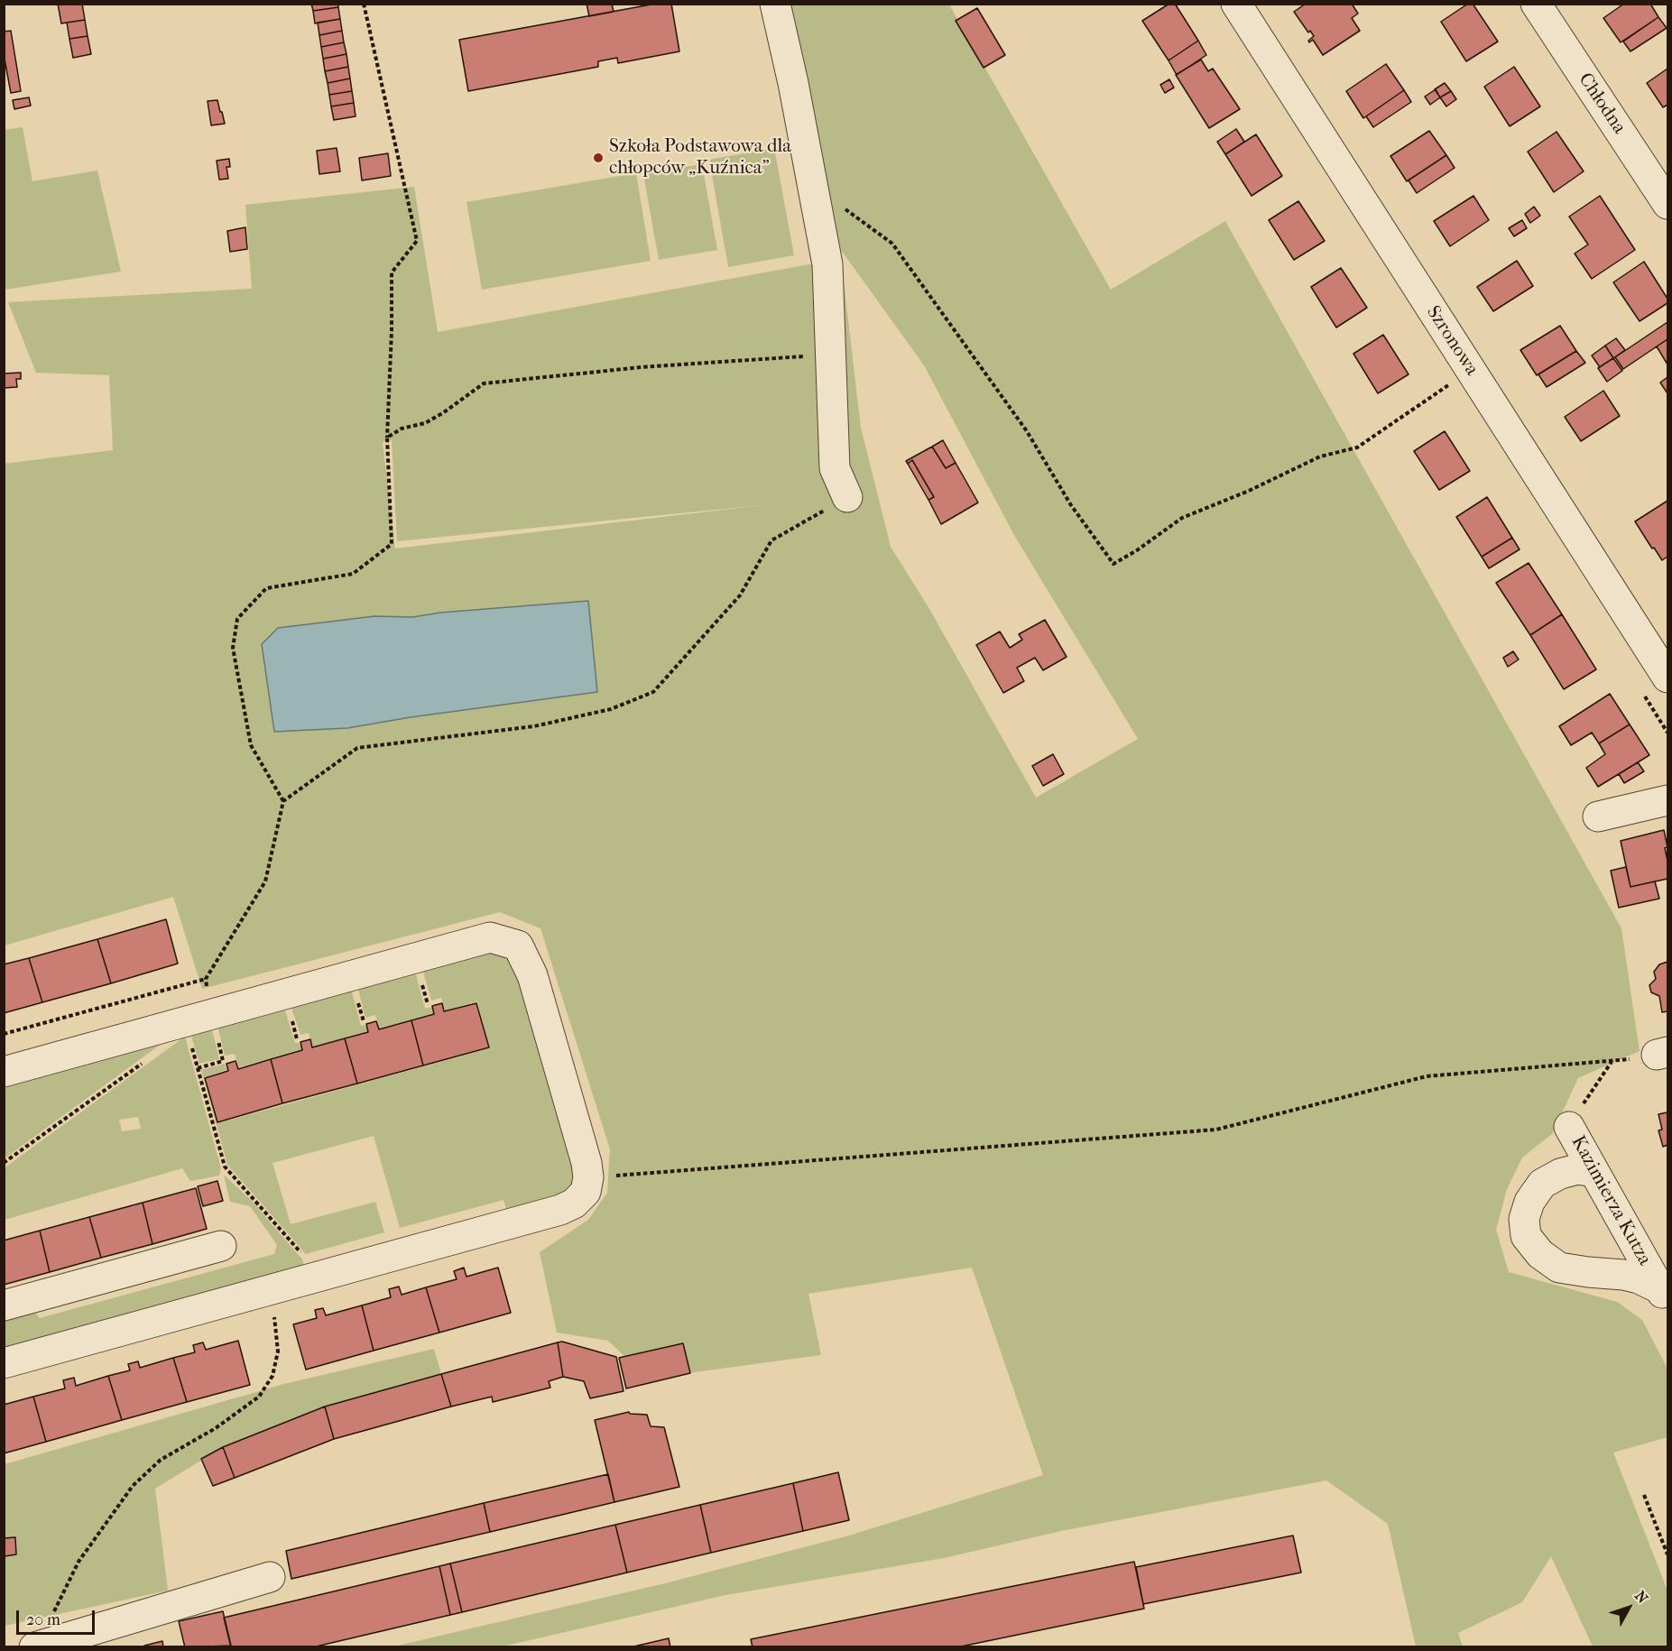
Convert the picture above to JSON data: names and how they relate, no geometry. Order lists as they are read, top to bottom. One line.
{"streets":{"street":["Chłodna","Szronowa","Kazimierza Kutza"]},"places":["Szkoła Podstawowa dla chłopców „Kuźnica”"],"scale_bar":"20 m","north":"top right"}
